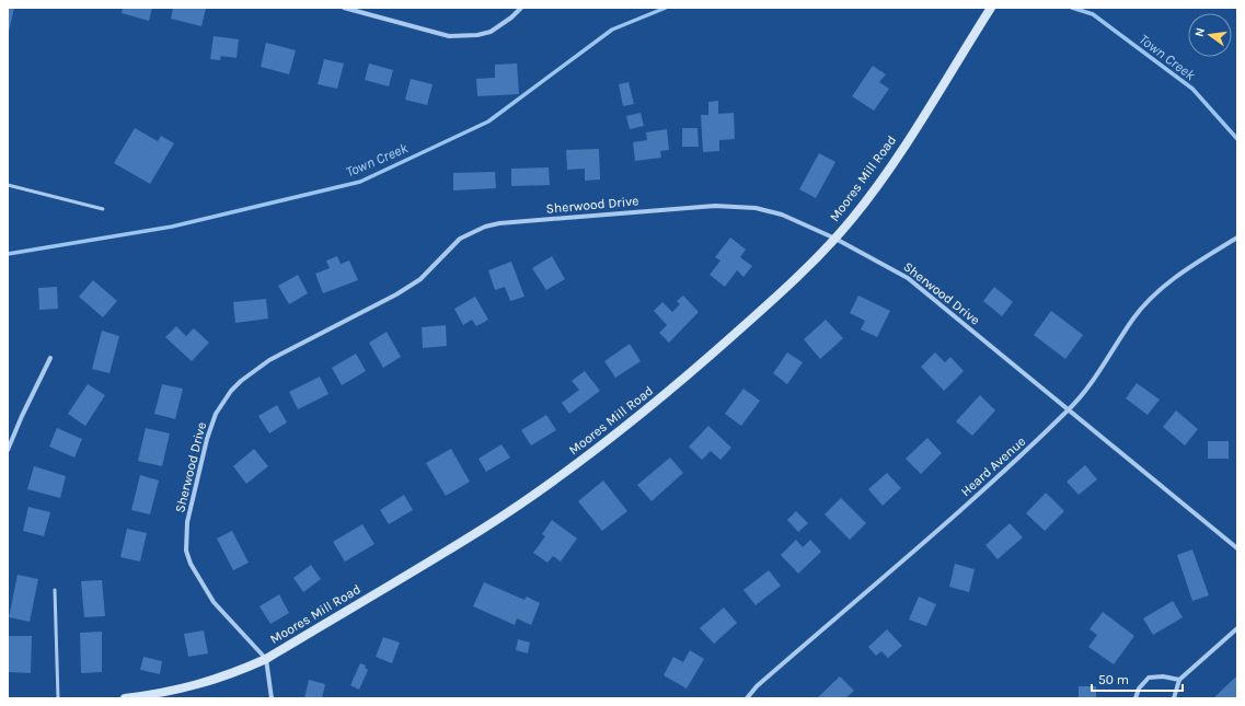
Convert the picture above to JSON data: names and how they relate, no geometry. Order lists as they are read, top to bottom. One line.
{"streets":{"street":["Moores Mill Road","Sherwood Drive","Heard Avenue"]},"crossings":[["Moores Mill Road","Sherwood Drive"],["Sherwood Drive","Heard Avenue"]],"water":["Town Creek"],"scale_bar":"50 m","north":"left"}
